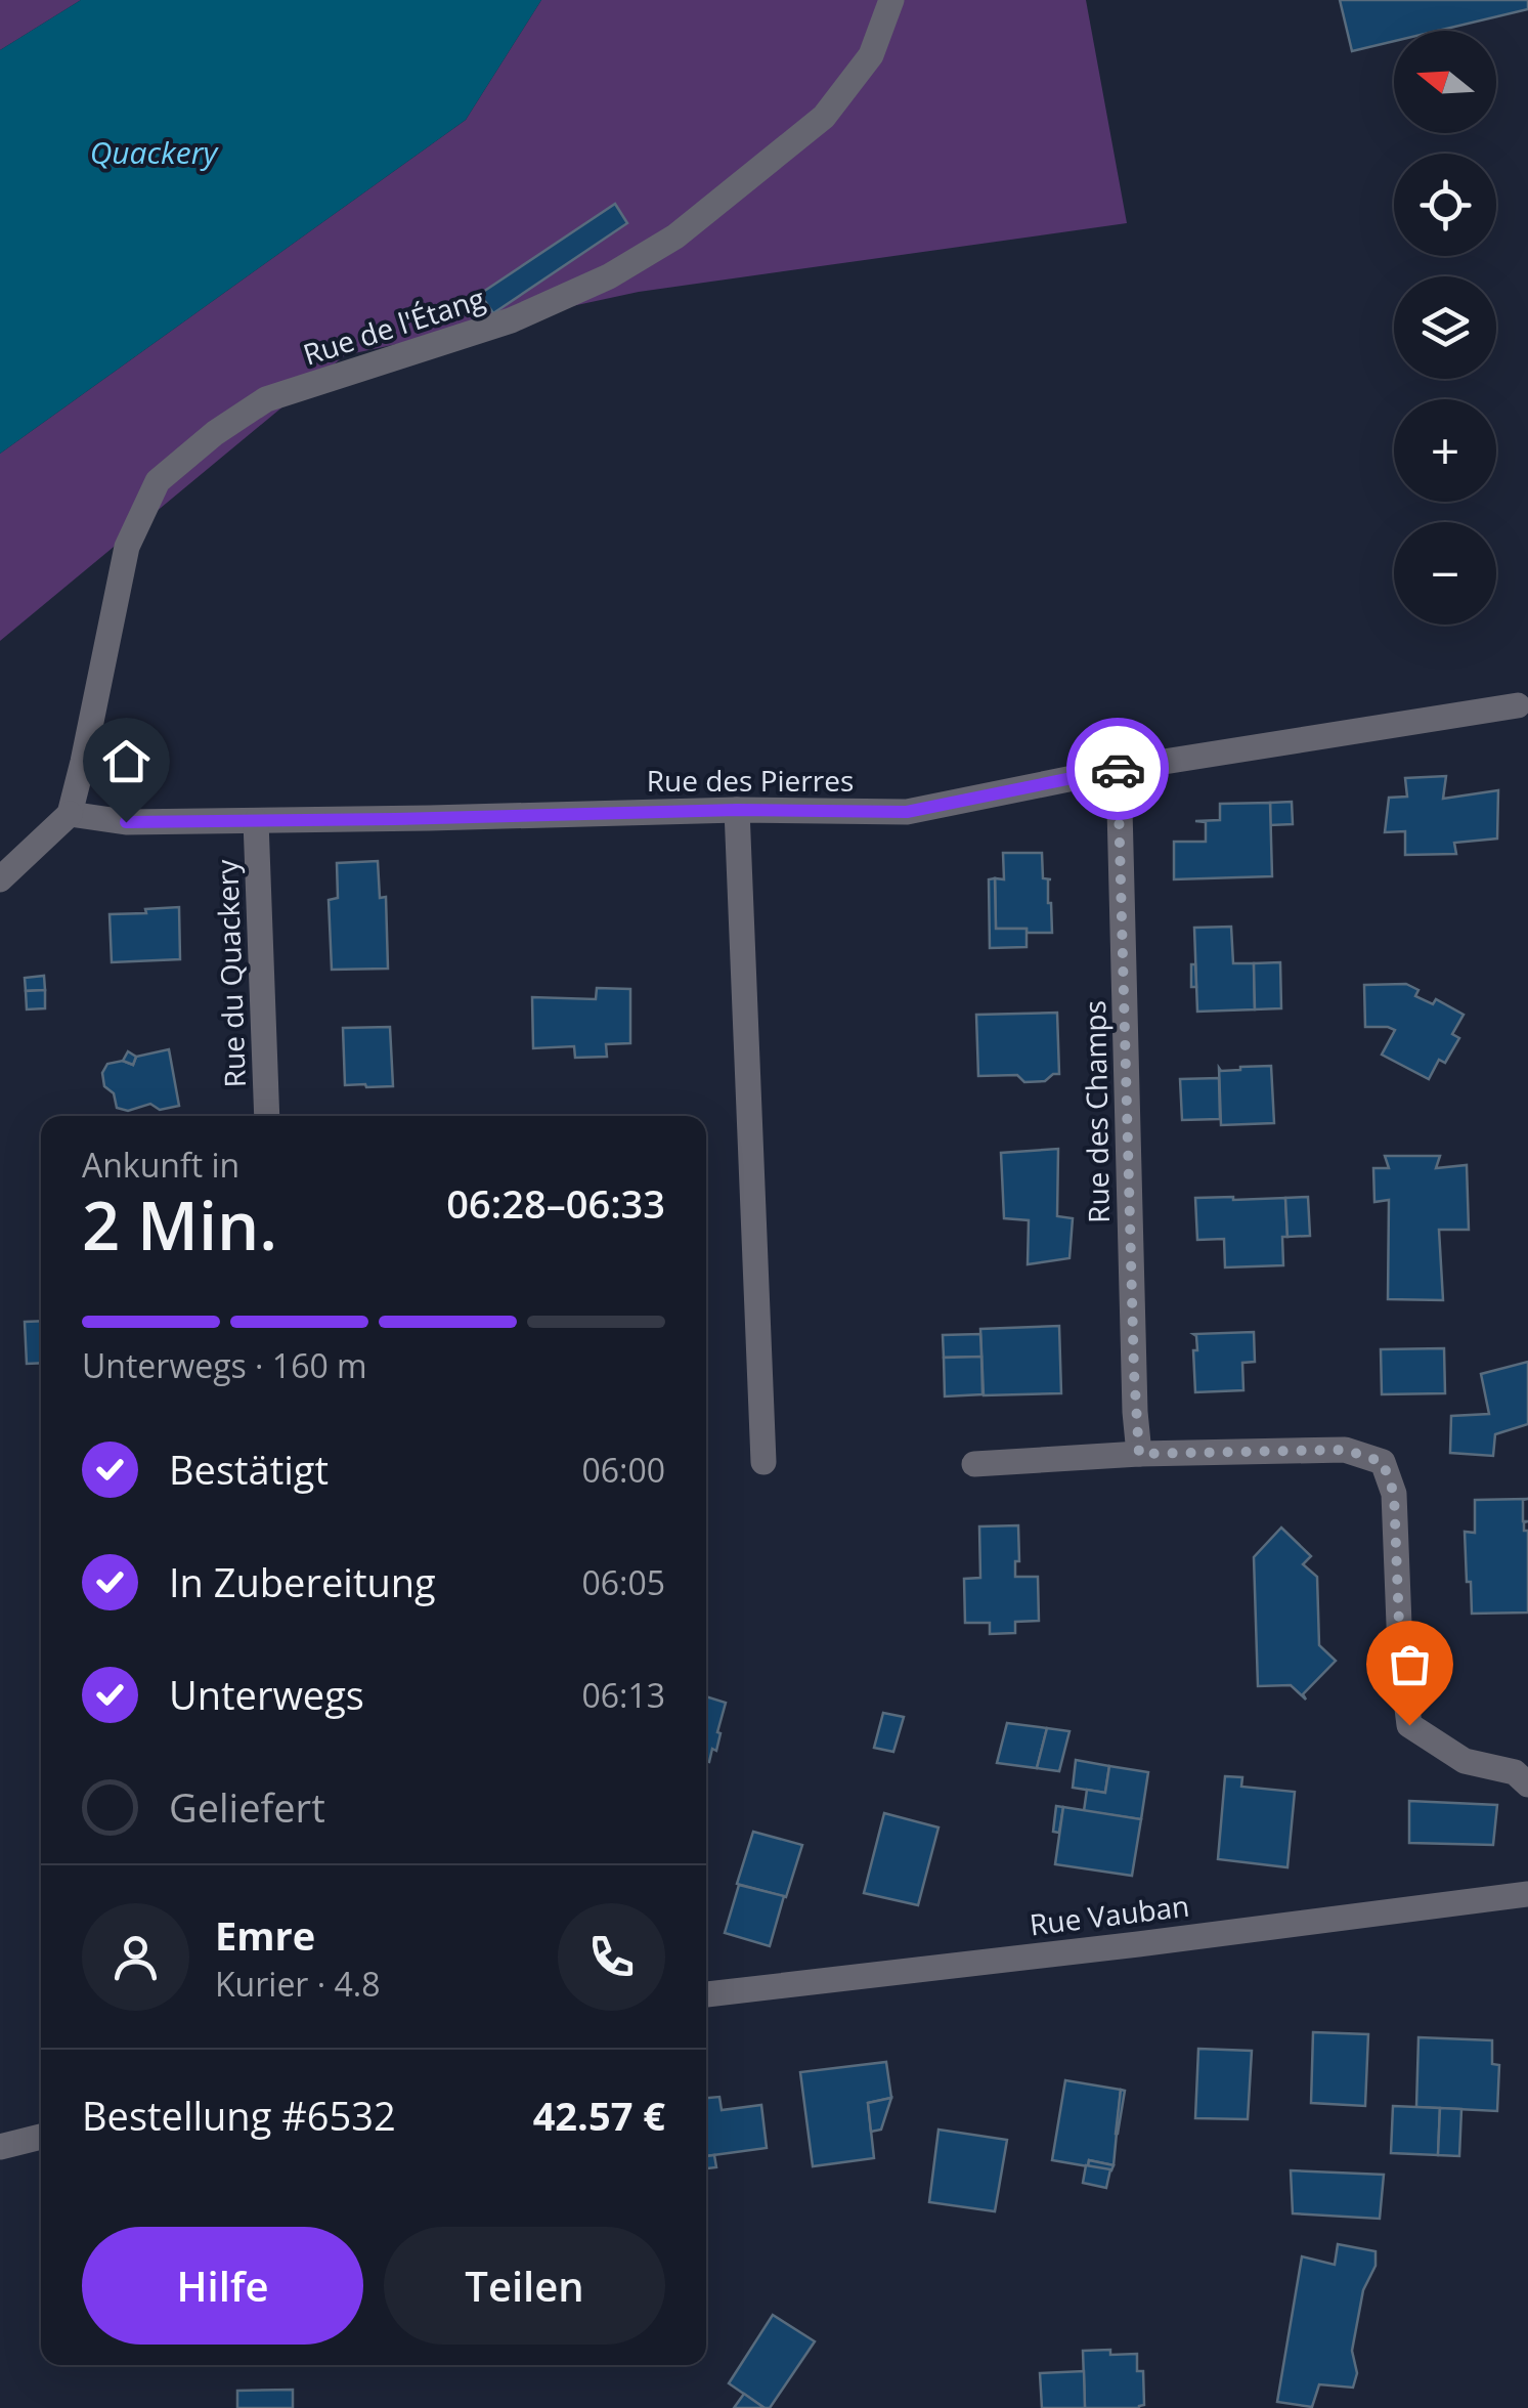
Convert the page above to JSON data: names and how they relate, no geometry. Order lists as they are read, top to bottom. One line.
{"streets":{"street":["Rue de l'Étang","Rue des Pierres","Rue du Quackery","Rue des Champs","Rue Vauban"]},"crossings":[["Rue de l'Étang","Rue des Pierres"],["Rue des Pierres","Rue du Quackery"],["Rue des Pierres","Rue des Champs"]],"water":["Quackery"],"north":"left","page":{"map_buttons":["+","−"],"heading":["2 Min.","Ankunft in","06:28–06:33"],"panel":["Emre","Kurier · 4.8","Bestellung #6532","42.57 €"],"bar":"Unterwegs · 160 m","list":[["Bestätigt","06:00"],["In Zubereitung","06:05"],["Unterwegs","06:13"],"Geliefert"],"buttons":["Hilfe","Teilen"]}}
